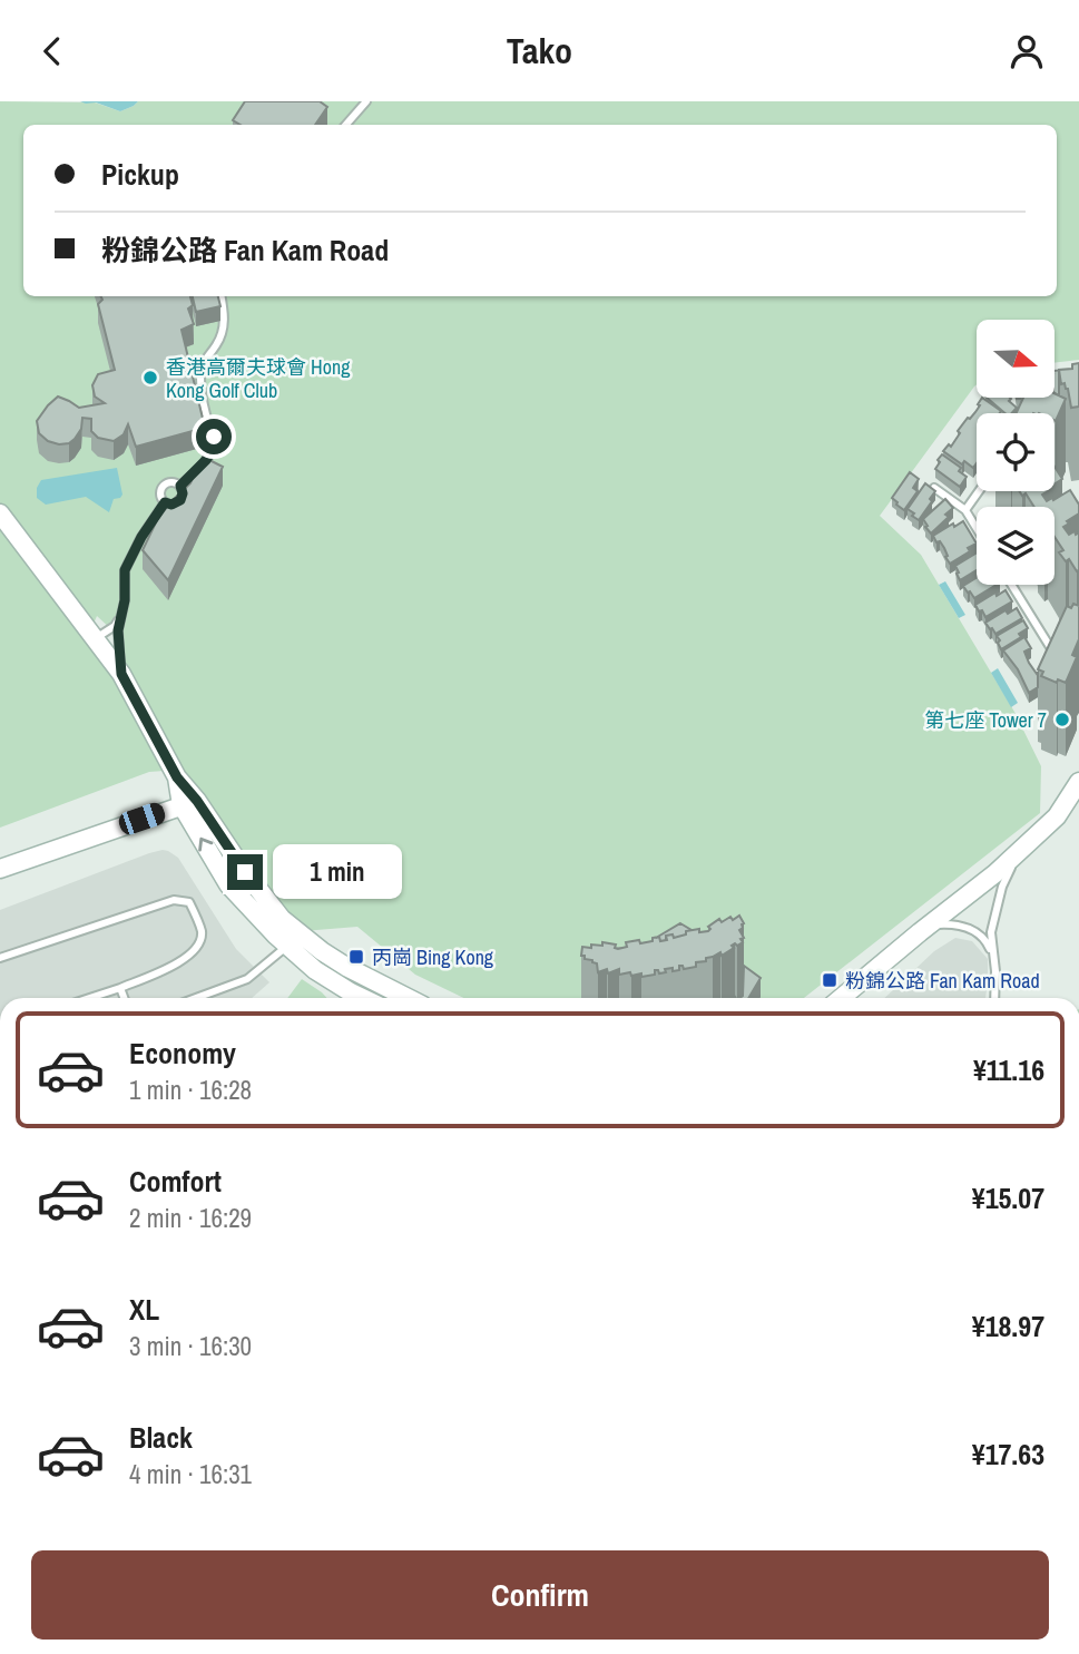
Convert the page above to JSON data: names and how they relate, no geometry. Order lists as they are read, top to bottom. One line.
{"places":{"other":["香港高爾夫球會 Hong Kong Golf Club","第七座 Tower 7"],"transit":["丙崗 Bing Kong","粉錦公路 Fan Kam Road"]},"north":"right","page":{"header":"Tako","banner":["Pickup","粉錦公路 Fan Kam Road"],"bubble":"1 min","list":[{"name":"Economy","note":"1 min · 16:28","value":"¥11.16"},{"name":"Comfort","note":"2 min · 16:29","value":"¥15.07"},{"name":"XL","note":"3 min · 16:30","value":"¥18.97"},{"name":"Black","note":"4 min · 16:31","value":"¥17.63"}],"buttons":"Confirm"}}
